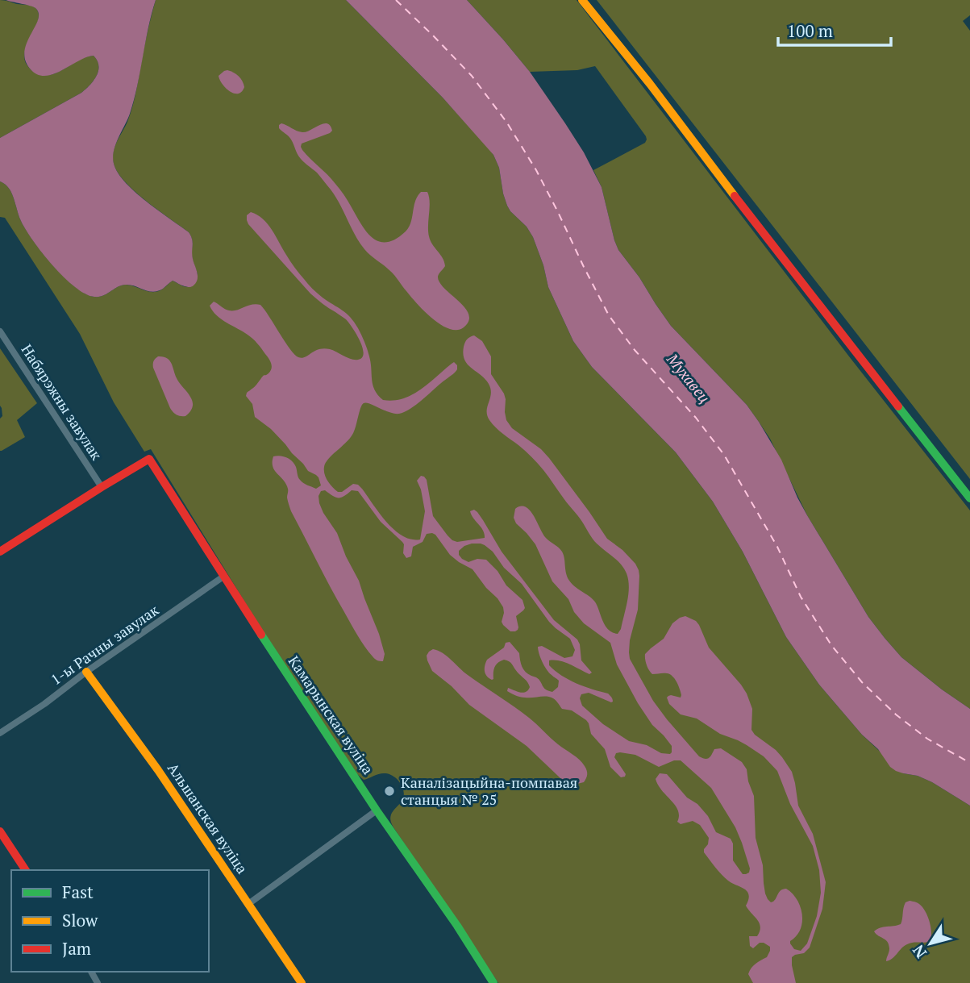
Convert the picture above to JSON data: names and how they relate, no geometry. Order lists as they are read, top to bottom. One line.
{"streets":{"street":["Набярэжны завулак","1-ы Рачны завулак","Камарынская вуліца","Альшанская вуліца"]},"crossings":[["Набярэжны завулак","Камарынская вуліца"],["1-ы Рачны завулак","Камарынская вуліца"],["1-ы Рачны завулак","Альшанская вуліца"]],"water":["Мухавец"],"places":["Каналізацыйна-помпавая станцыя № 25"],"legend":["Fast","Slow","Jam"],"scale_bar":"100 m","north":"bottom left"}
